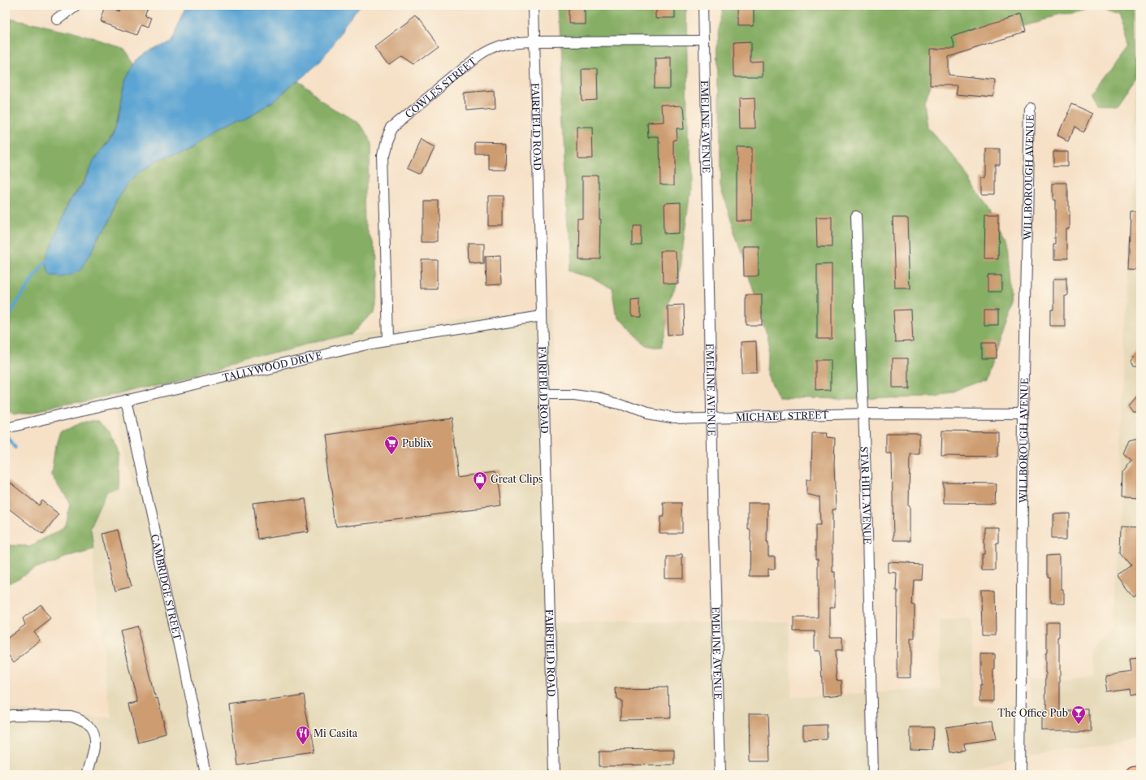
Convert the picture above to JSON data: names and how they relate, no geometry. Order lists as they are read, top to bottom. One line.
{"streets":{"street":["COWLES STREET","FAIRFIELD ROAD","EMELINE AVENUE","WILLBOROUGH AVENUE","TALLYWOOD DRIVE","MICHAEL STREET","STAR HILL AVENUE","CAMBRIDGE STREET"]},"crossings":[["COWLES STREET","FAIRFIELD ROAD"],["COWLES STREET","EMELINE AVENUE"],["COWLES STREET","TALLYWOOD DRIVE"],["FAIRFIELD ROAD","TALLYWOOD DRIVE"],["FAIRFIELD ROAD","MICHAEL STREET"],["EMELINE AVENUE","MICHAEL STREET"],["WILLBOROUGH AVENUE","MICHAEL STREET"],["TALLYWOOD DRIVE","CAMBRIDGE STREET"],["MICHAEL STREET","STAR HILL AVENUE"]],"places":{"supermarket":["Publix"],"shop":["Great Clips"],"bar":["The Office Pub"],"restaurant":["Mi Casita"]}}
